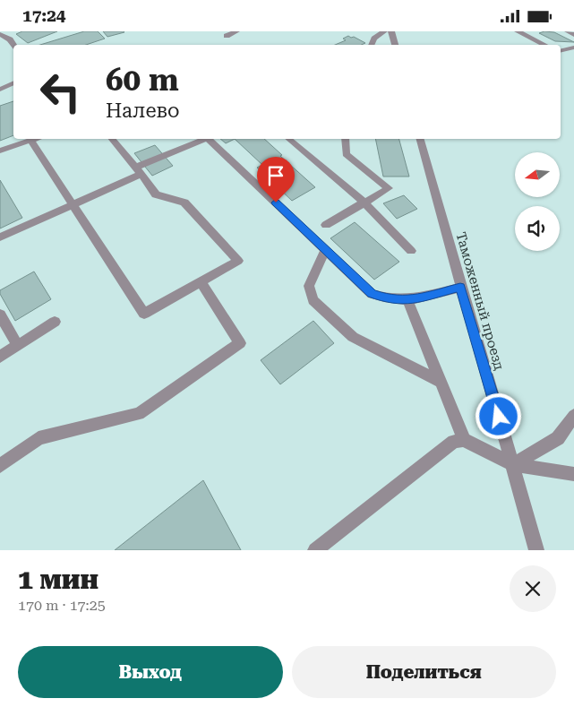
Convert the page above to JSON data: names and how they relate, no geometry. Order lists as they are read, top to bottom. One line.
{"streets":{"street":["Таможенный проезд"]},"north":"left","page":{"status":"17:24","turn":["60 m","Налево"],"heading":["1 мин","170 m · 17:25"],"buttons":["Выход","Поделиться"]}}
